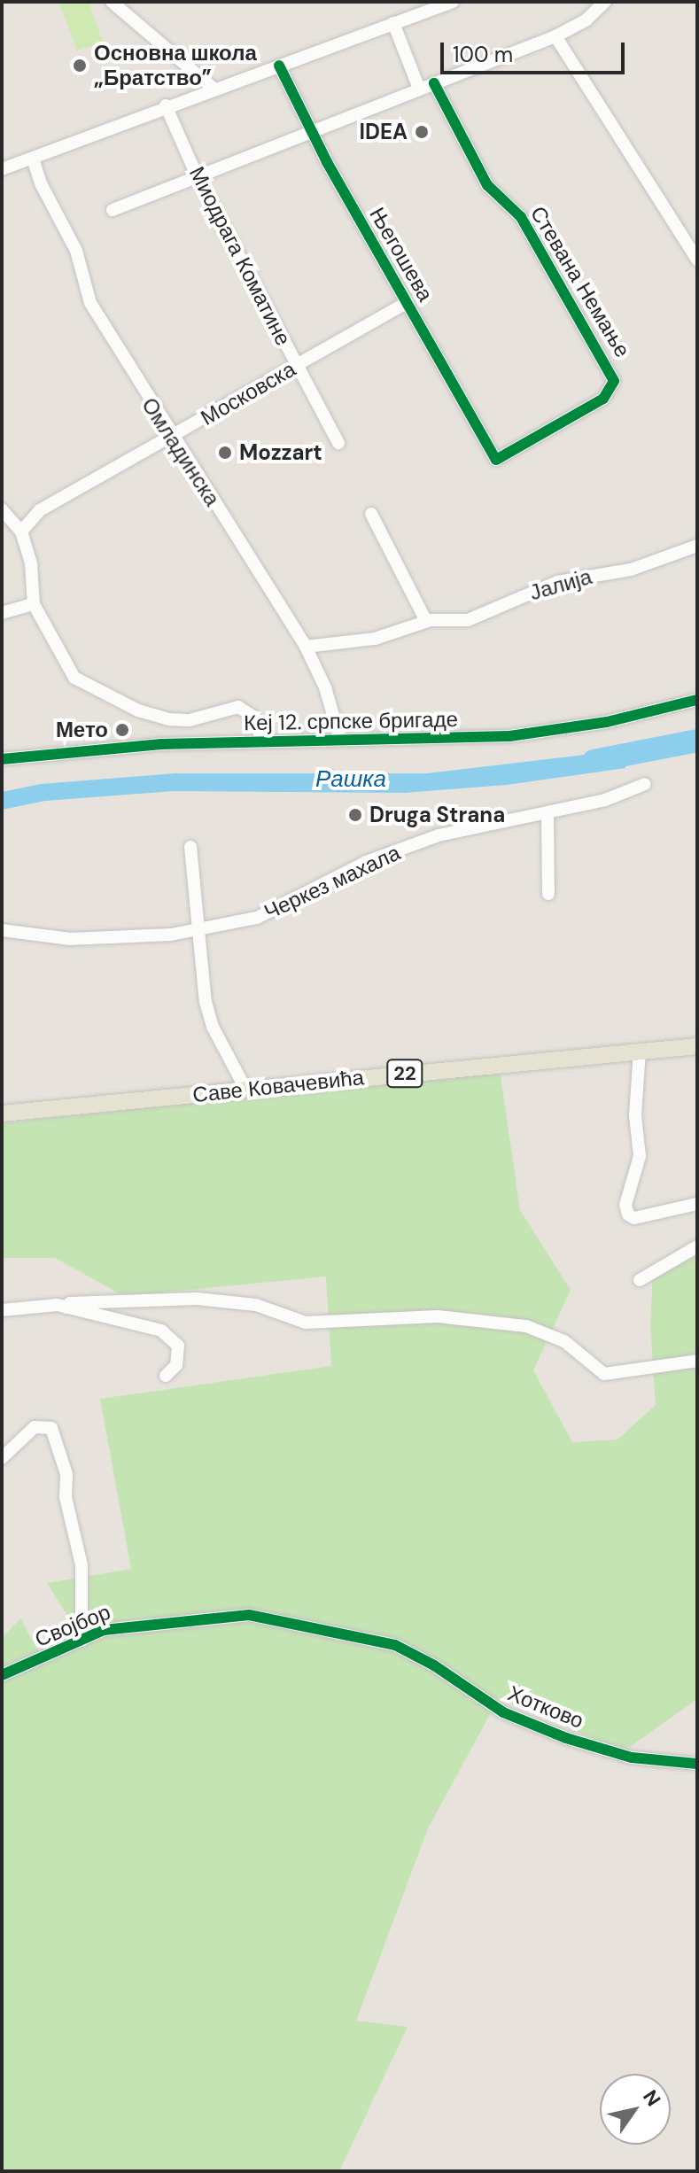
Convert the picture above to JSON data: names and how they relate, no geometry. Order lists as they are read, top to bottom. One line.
{"streets":{"main road":["22","Саве Ковачевића"],"street":["Његошева","Миодрага Коматине","Стевана Немање","Московска","Омладинска","Јалија","Кеј 12. српске бригаде","Черкез махала","Својбор","Хотково"]},"crossings":[["Његошева","Стевана Немање"],["Његошева","Московска"],["Миодрага Коматине","Московска"],["Московска","Омладинска"],["Омладинска","Јалија"],["Омладинска","Кеј 12. српске бригаде"],["Својбор","Хотково"]],"water":["Рашка"],"places":["Основна школа „Братство”","IDEA","Mozzart","Мето","Druga Strana"],"scale_bar":"100 m","north":"top right"}
